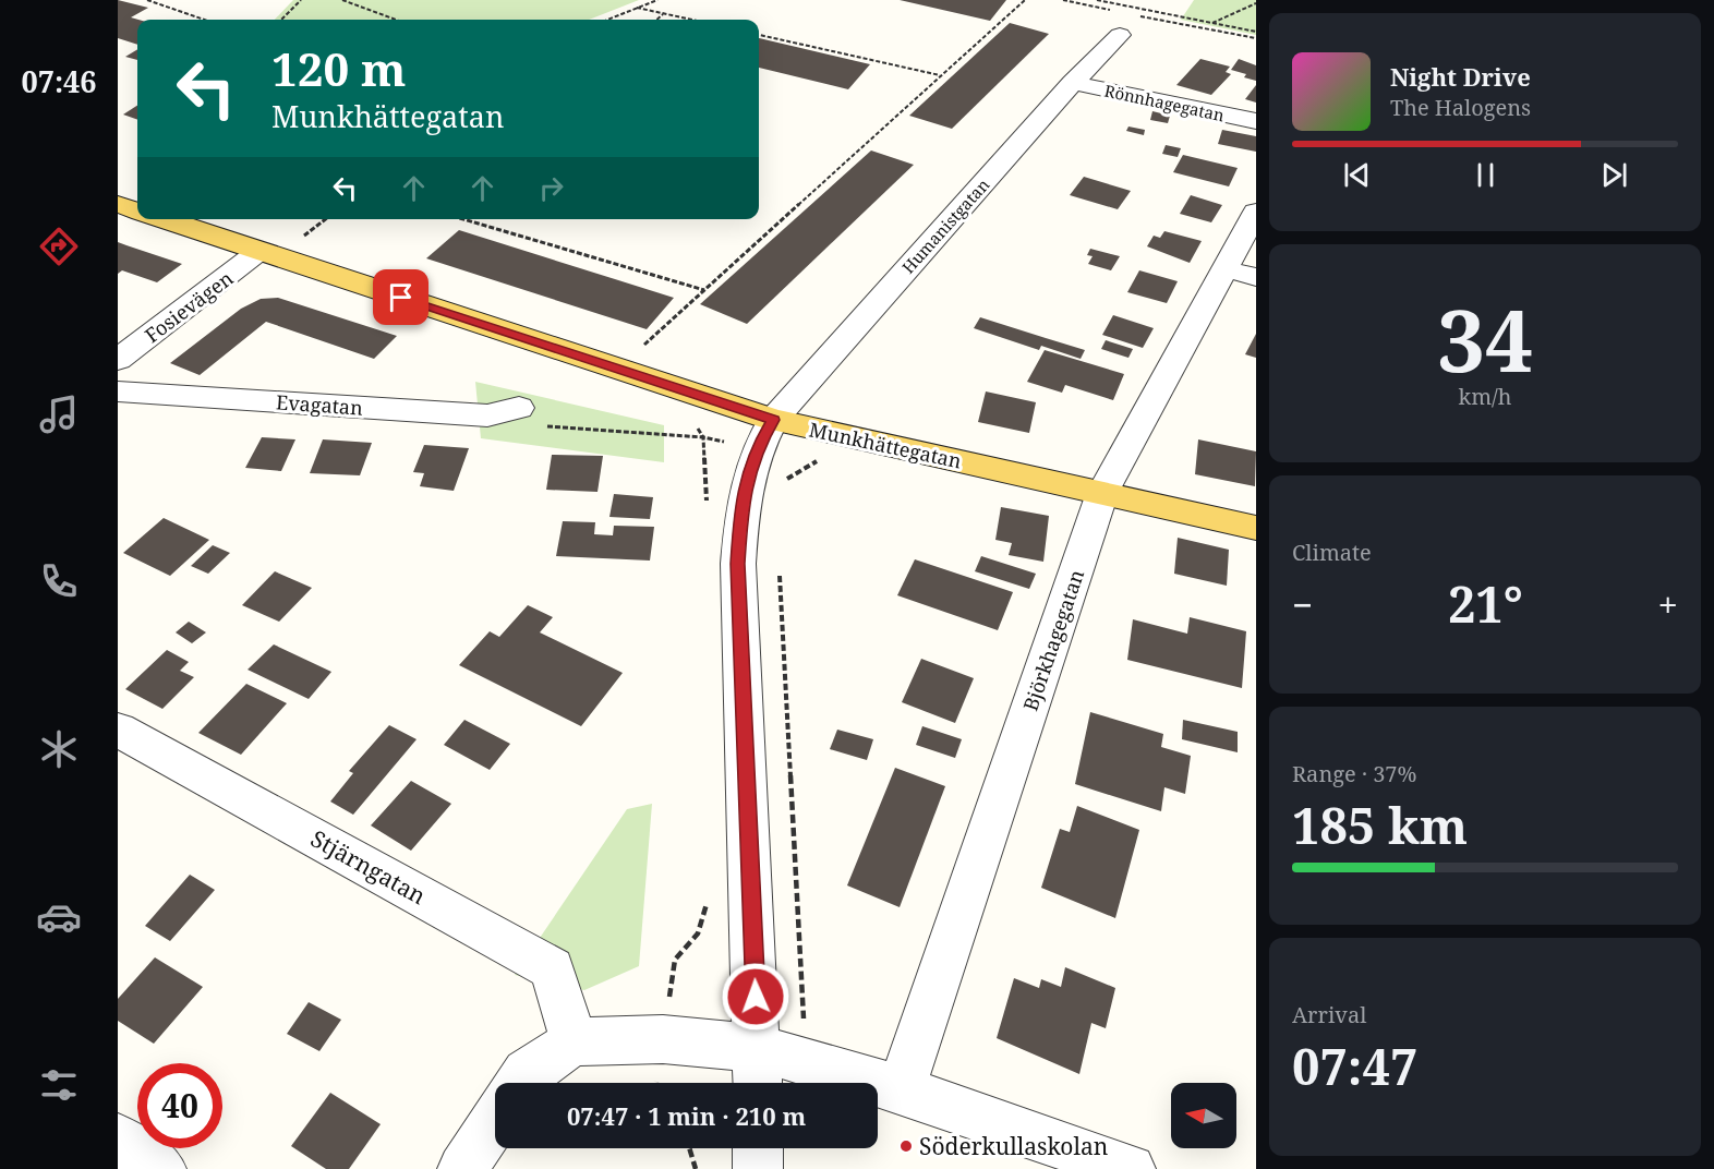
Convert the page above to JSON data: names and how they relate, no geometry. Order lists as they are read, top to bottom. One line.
{"streets":{"main road":["Munkhättegatan"],"street":["Rönnhagegatan","Humanistgatan","Fosievägen","Evagatan","Björkhagegatan","Stjärngatan"]},"crossings":[["Rönnhagegatan","Humanistgatan"],["Humanistgatan","Munkhättegatan"],["Fosievägen","Munkhättegatan"],["Munkhättegatan","Björkhagegatan"]],"places":["Söderkullaskolan"],"north":"left","page":{"tabs":"07:46","turn":["120 m","Munkhättegatan"],"song":["Night Drive","The Halogens"],"tile":[["34","km/h"],"Climate",["Range · 37%","185 km"],["Arrival","07:47"]],"heat":["−","21°","+"],"limit":"40","trip":"07:47 · 1 min · 210 m"}}
